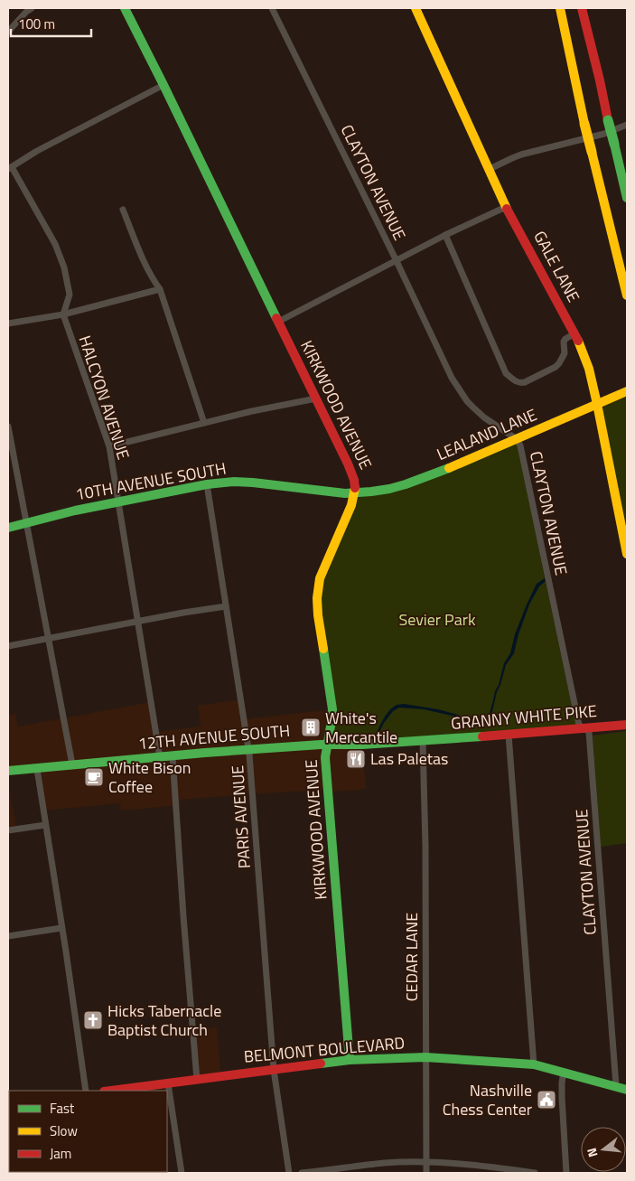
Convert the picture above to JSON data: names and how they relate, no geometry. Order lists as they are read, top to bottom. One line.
{"streets":{"main road":["GALE LANE","KIRKWOOD AVENUE","LEALAND LANE","10TH AVENUE SOUTH","GRANNY WHITE PIKE","12TH AVENUE SOUTH","BELMONT BOULEVARD"],"street":["CLAYTON AVENUE","HALCYON AVENUE","PARIS AVENUE","CEDAR LANE"]},"crossings":[["CLAYTON AVENUE","LEALAND LANE"],["CLAYTON AVENUE","GRANNY WHITE PIKE"],["CLAYTON AVENUE","BELMONT BOULEVARD"],["GALE LANE","LEALAND LANE"],["HALCYON AVENUE","10TH AVENUE SOUTH"],["HALCYON AVENUE","12TH AVENUE SOUTH"],["KIRKWOOD AVENUE","LEALAND LANE"],["KIRKWOOD AVENUE","10TH AVENUE SOUTH"],["KIRKWOOD AVENUE","12TH AVENUE SOUTH"],["KIRKWOOD AVENUE","BELMONT BOULEVARD"],["LEALAND LANE","10TH AVENUE SOUTH"],["10TH AVENUE SOUTH","PARIS AVENUE"],["GRANNY WHITE PIKE","12TH AVENUE SOUTH"],["GRANNY WHITE PIKE","CEDAR LANE"],["12TH AVENUE SOUTH","PARIS AVENUE"],["12TH AVENUE SOUTH","CEDAR LANE"],["PARIS AVENUE","BELMONT BOULEVARD"],["CEDAR LANE","BELMONT BOULEVARD"]],"parks":["Sevier Park"],"places":{"building":["White's Mercantile"],"restaurant":["Las Paletas"],"cafe":["White Bison Coffee"],"church":["Hicks Tabernacle Baptist Church"],"public building":["Nashville Chess Center"]},"legend":["Fast","Slow","Jam"],"scale_bar":"100 m","north":"left"}
